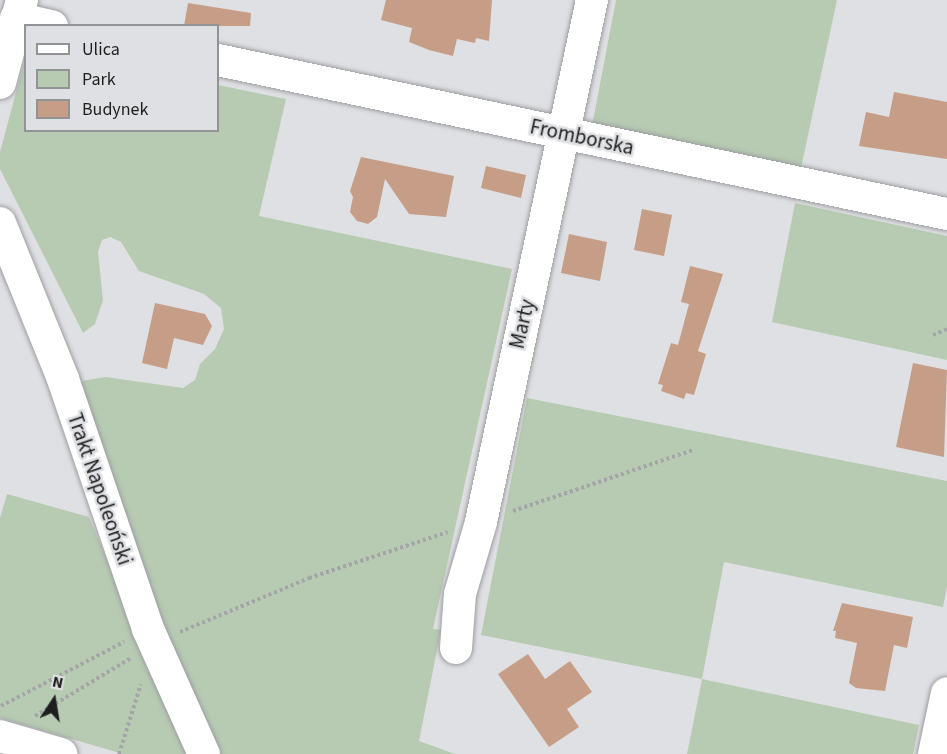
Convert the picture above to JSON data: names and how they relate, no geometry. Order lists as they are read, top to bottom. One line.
{"streets":{"street":["Fromborska","Marty","Trakt Napoleoński"]},"crossings":[["Fromborska","Marty"]],"legend":["Ulica","Park","Budynek"],"north":"top"}
